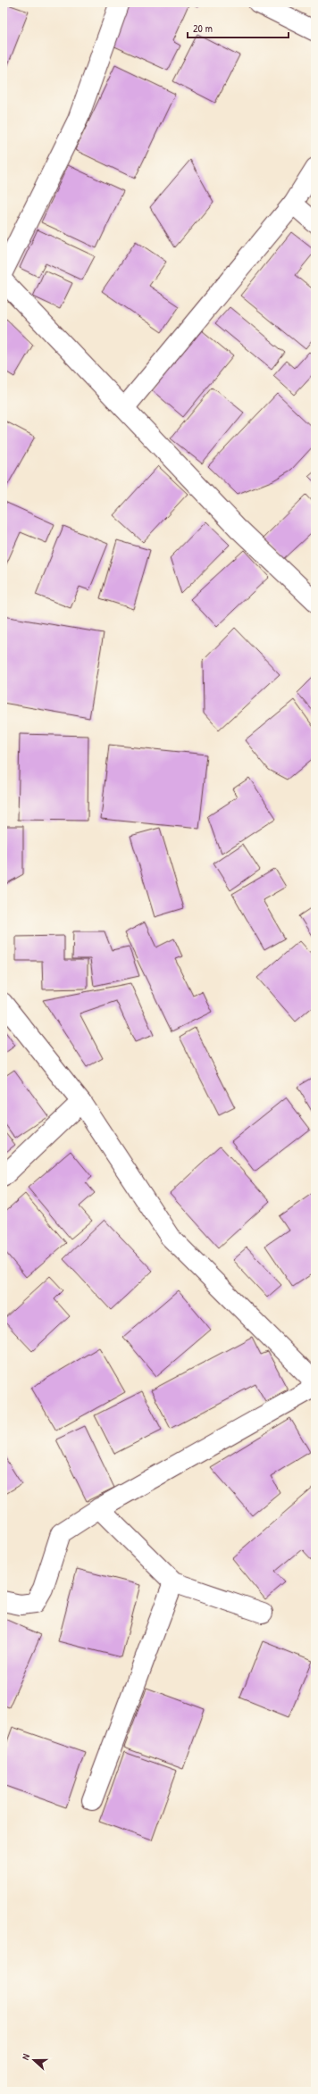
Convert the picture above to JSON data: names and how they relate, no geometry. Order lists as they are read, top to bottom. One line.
{"scale_bar":"20 m","north":"left"}
